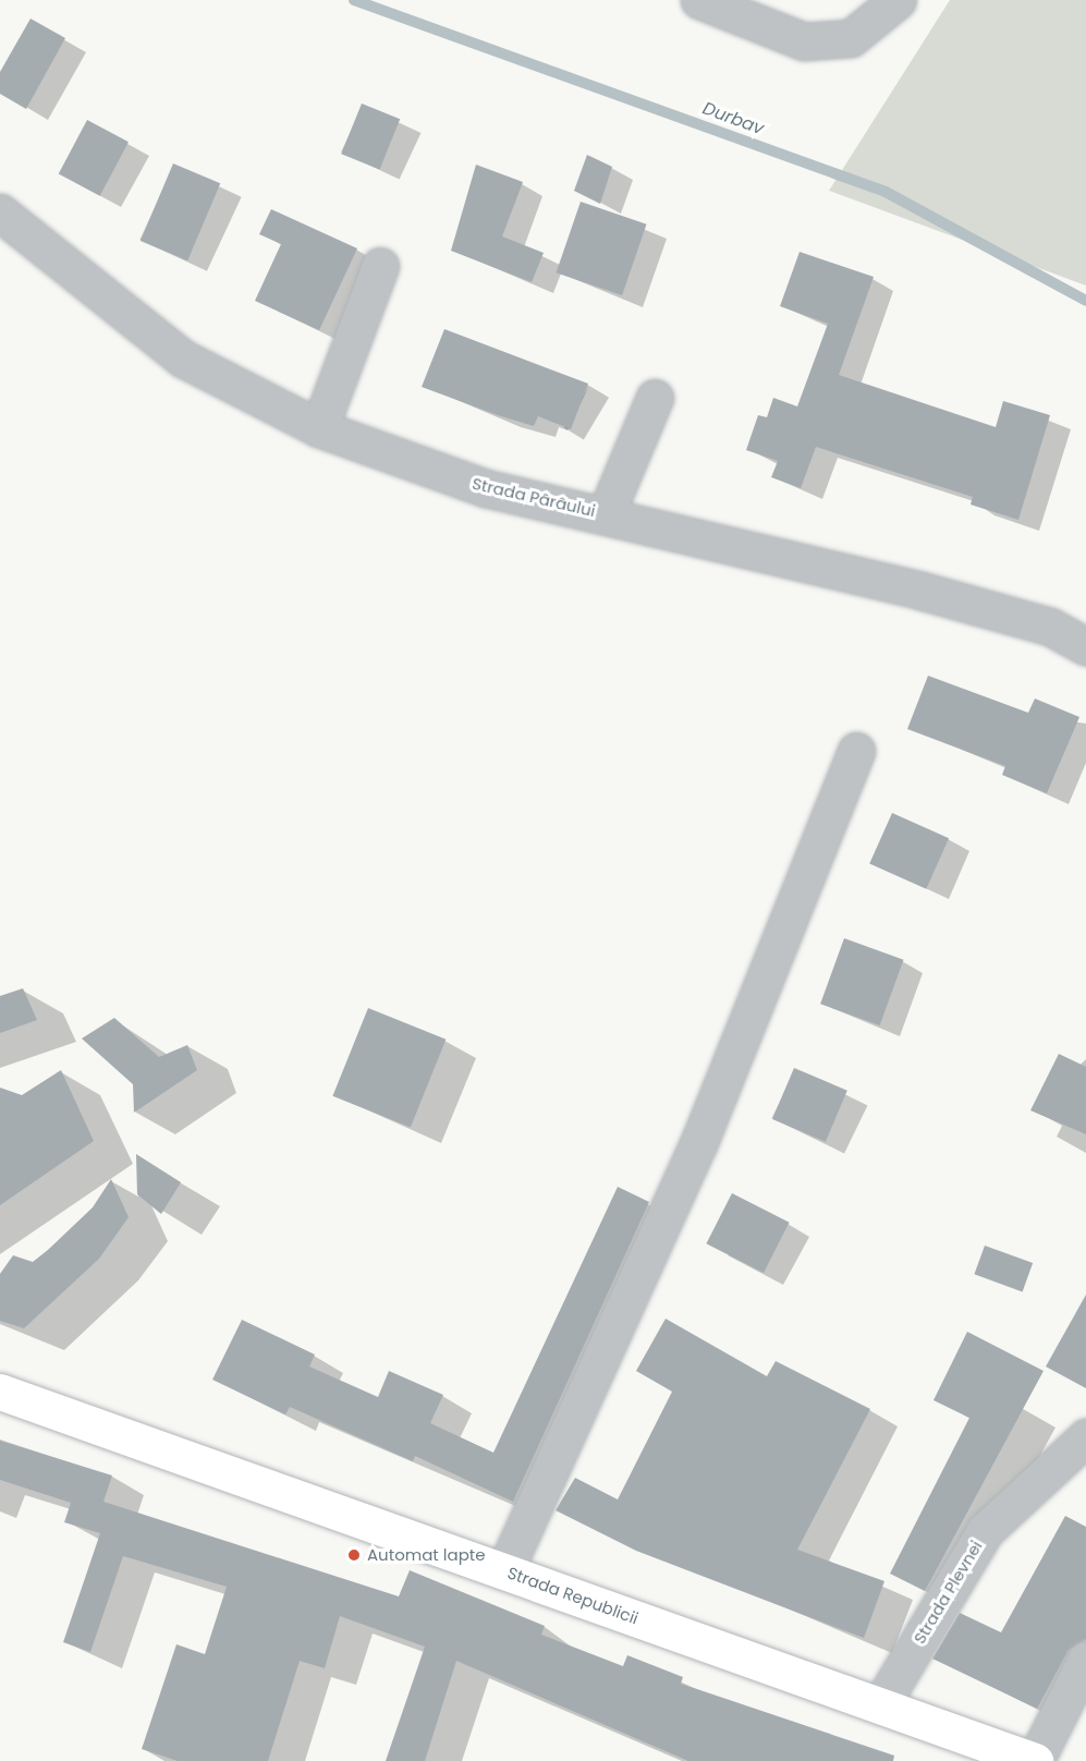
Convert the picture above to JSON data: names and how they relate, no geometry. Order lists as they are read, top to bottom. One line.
{"streets":{"main road":["Strada Republicii"],"street":["Strada Pârâului","Strada Plevnei"]},"crossings":[["Strada Plevnei","Strada Republicii"]],"water":["Durbav"],"places":["Automat lapte"]}
